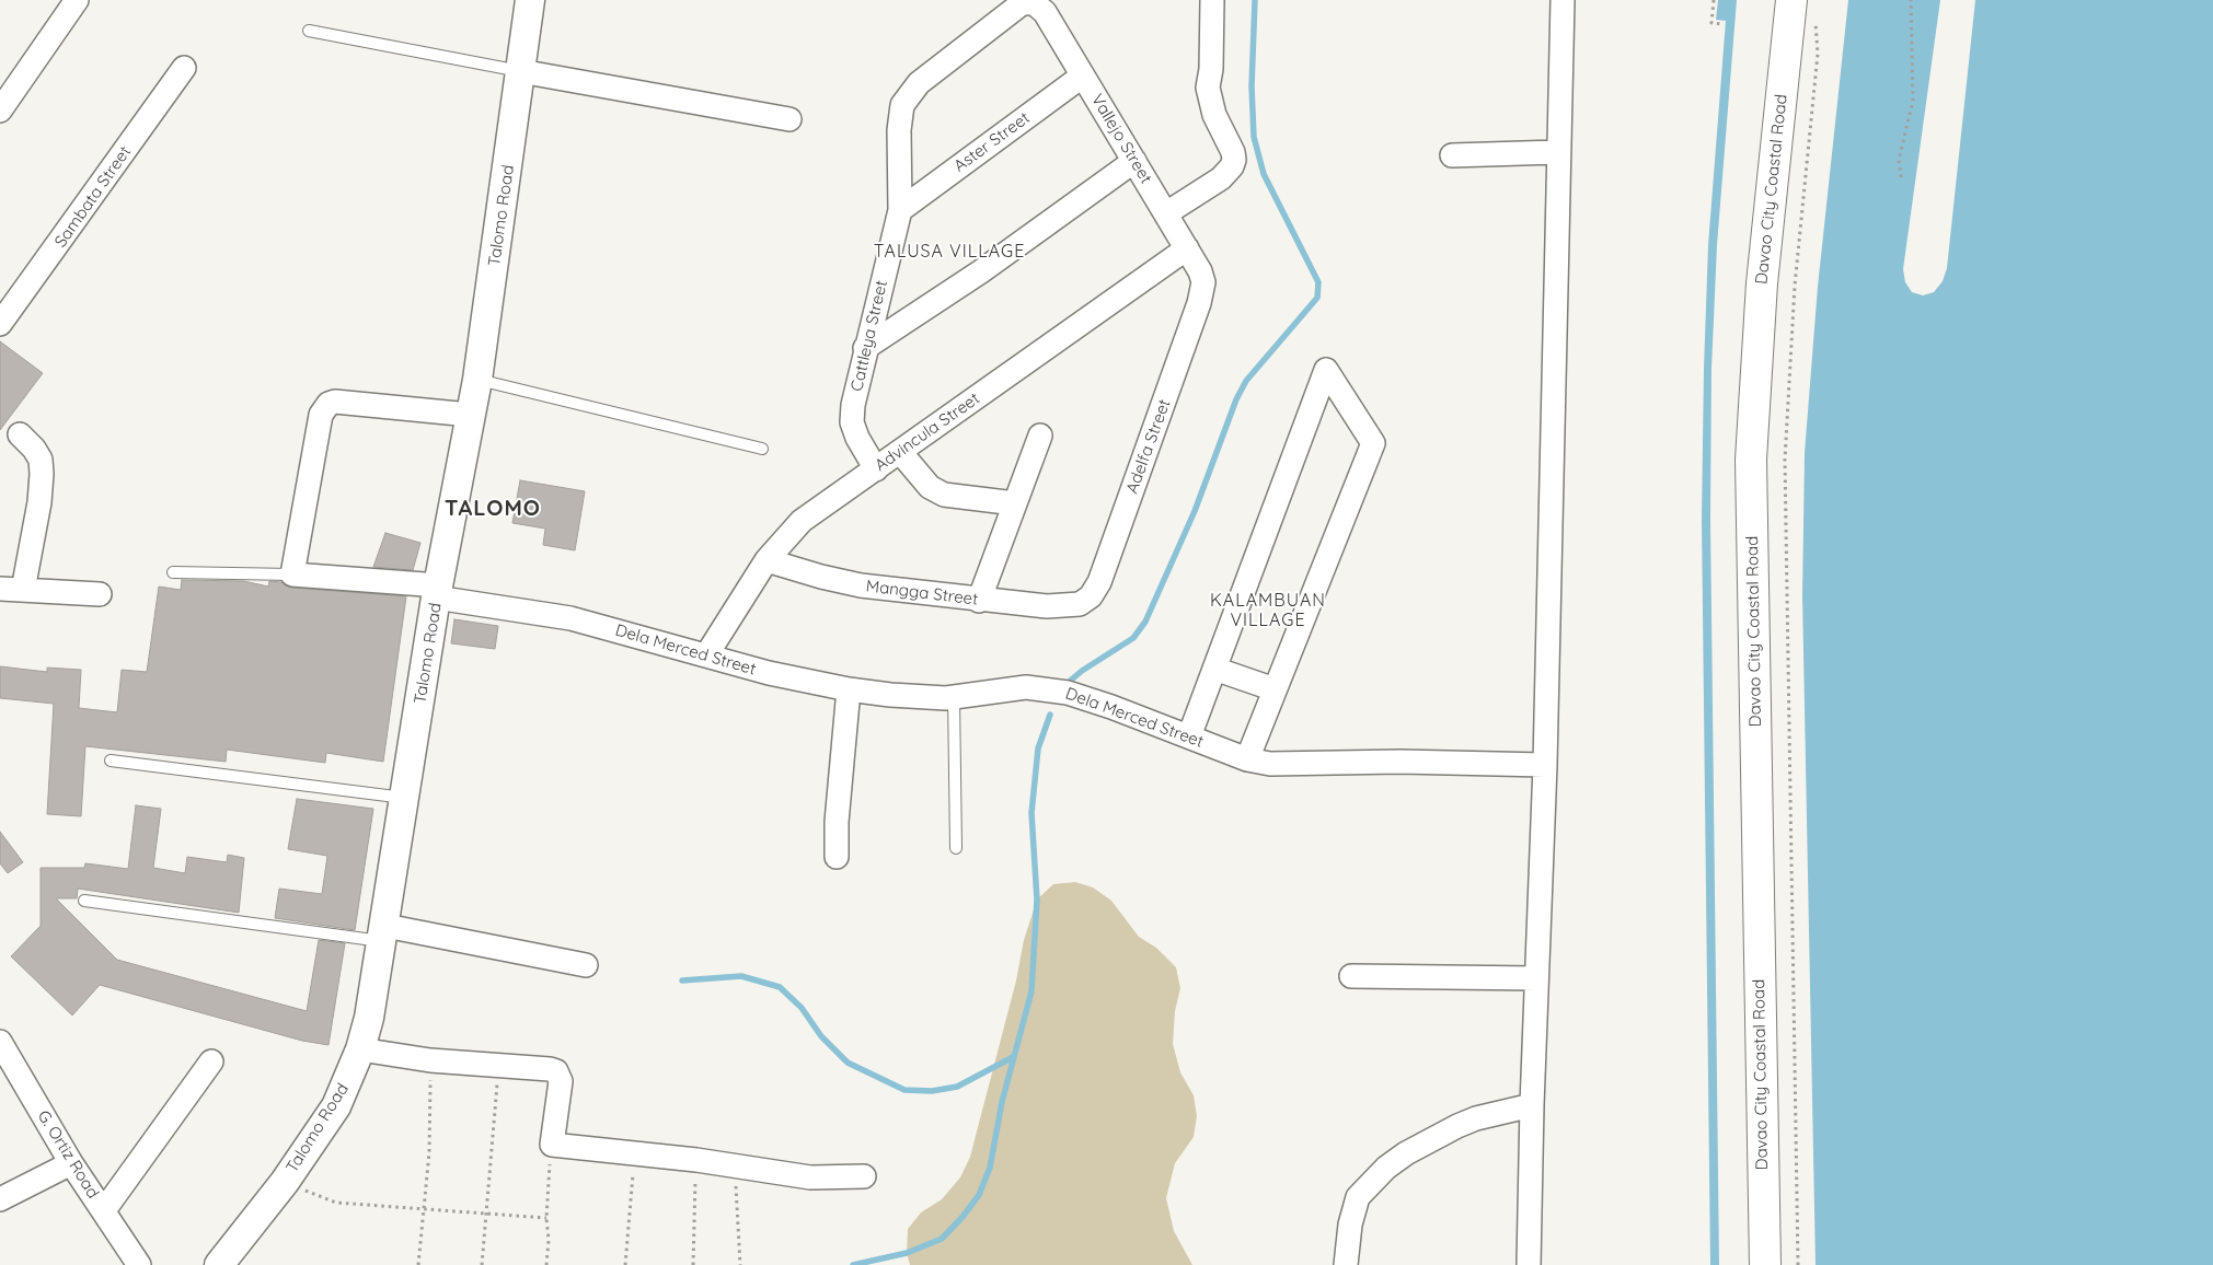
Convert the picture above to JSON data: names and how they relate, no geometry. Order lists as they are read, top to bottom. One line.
{"streets":{"main road":["Davao City Coastal Road"],"street":["Vallejo Street","Aster Street","Sambata Street","Talomo Road","Cattleya Street","Advincula Street","Adelfa Street","Mangga Street","Dela Merced Street","G. Ortiz Road"]},"crossings":[["Vallejo Street","Aster Street"],["Vallejo Street","Cattleya Street"],["Vallejo Street","Advincula Street"],["Vallejo Street","Adelfa Street"],["Aster Street","Cattleya Street"],["Talomo Road","Dela Merced Street"],["Cattleya Street","Advincula Street"],["Advincula Street","Mangga Street"],["Advincula Street","Dela Merced Street"],["Adelfa Street","Mangga Street"]],"districts":["TALUSA VILLAGE","TALOMO","KALAMBUAN VILLAGE"]}
